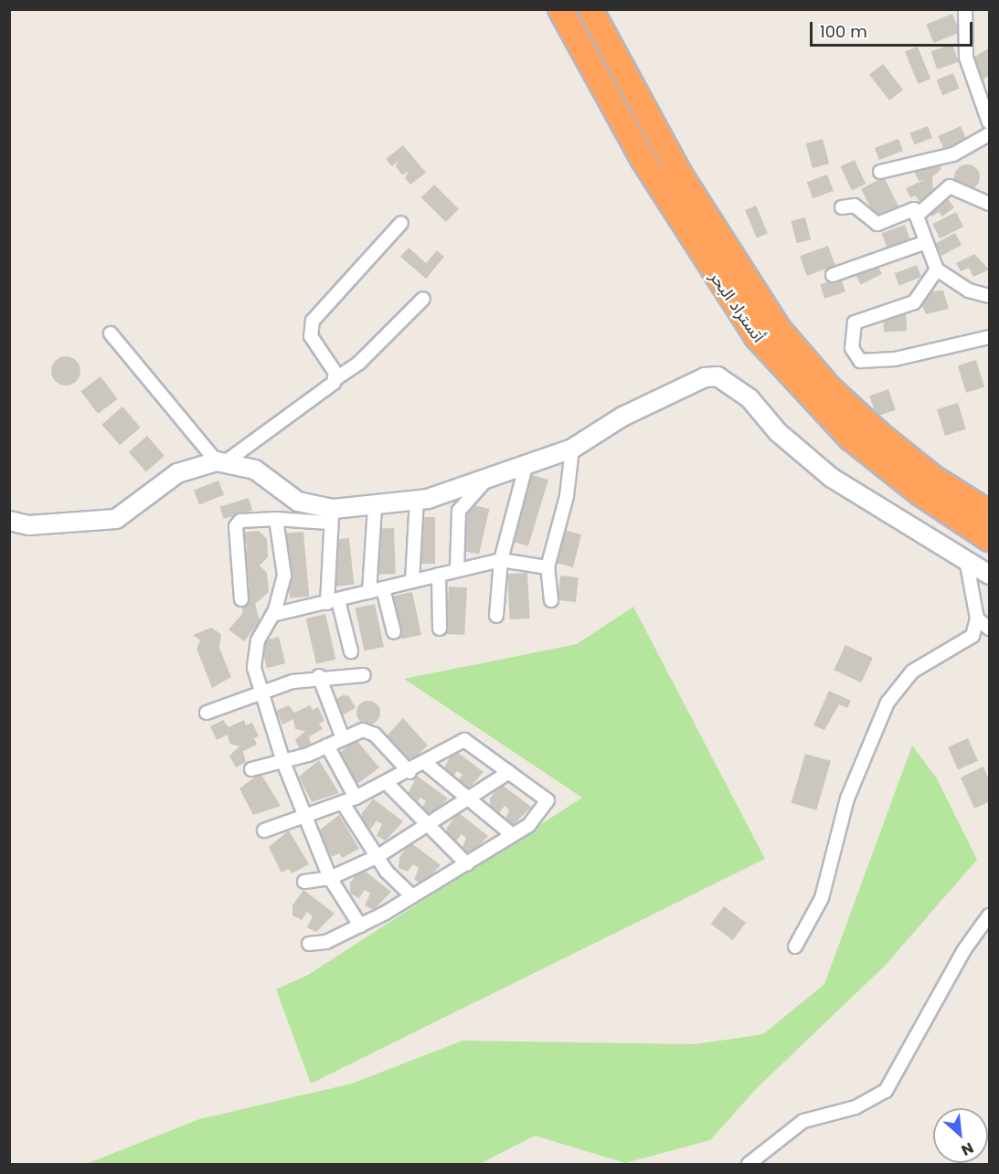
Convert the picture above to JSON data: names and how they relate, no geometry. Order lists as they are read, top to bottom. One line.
{"streets":{"highway":["أتستراد البحر"]},"scale_bar":"100 m","north":"bottom right"}
